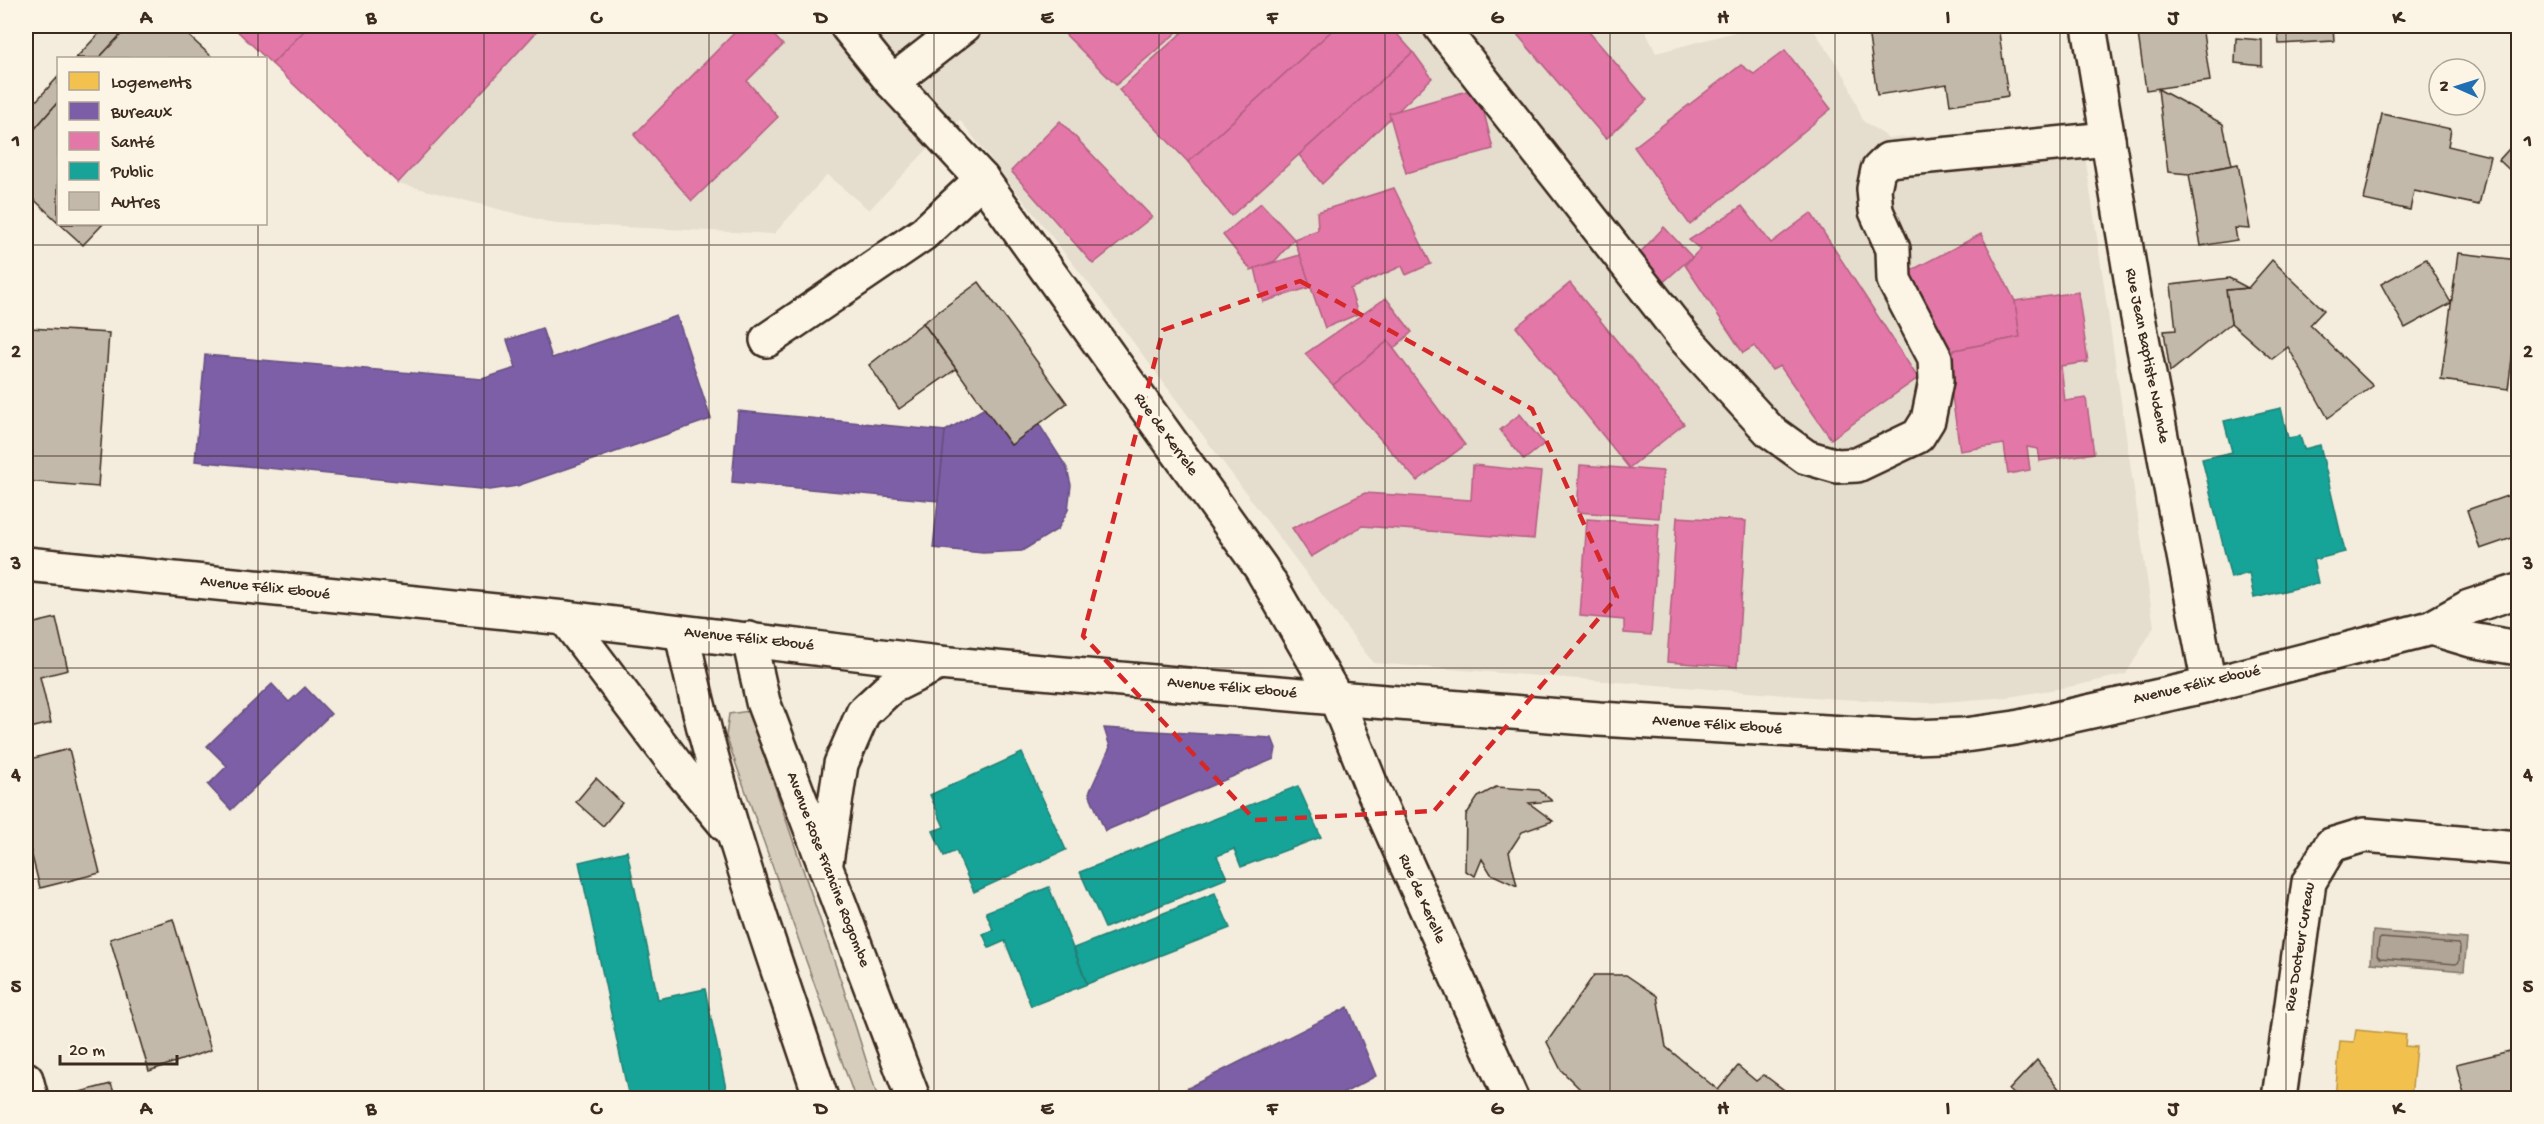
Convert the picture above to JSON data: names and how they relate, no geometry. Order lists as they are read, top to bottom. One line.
{"streets":{"main road":["Rue Jean Baptiste Ndende","Rue de Kerrele","Avenue Félix Eboué","Avenue Rose Francine Rogombe","Rue de Kerelle","Rue Docteur Cureau"]},"crossings":[["Rue Jean Baptiste Ndende","Avenue Félix Eboué"],["Rue de Kerrele","Avenue Félix Eboué"],["Rue de Kerrele","Rue de Kerelle"],["Avenue Félix Eboué","Avenue Rose Francine Rogombe"],["Avenue Félix Eboué","Rue de Kerelle"]],"legend":["Logements","Bureaux","Santé","Public","Autres"],"scale_bar":"20 m","north":"left","grid":{"columns":["A","B","C","D","E","F","G","H","I","J","K"],"rows":["1","2","3","4","5"]}}
